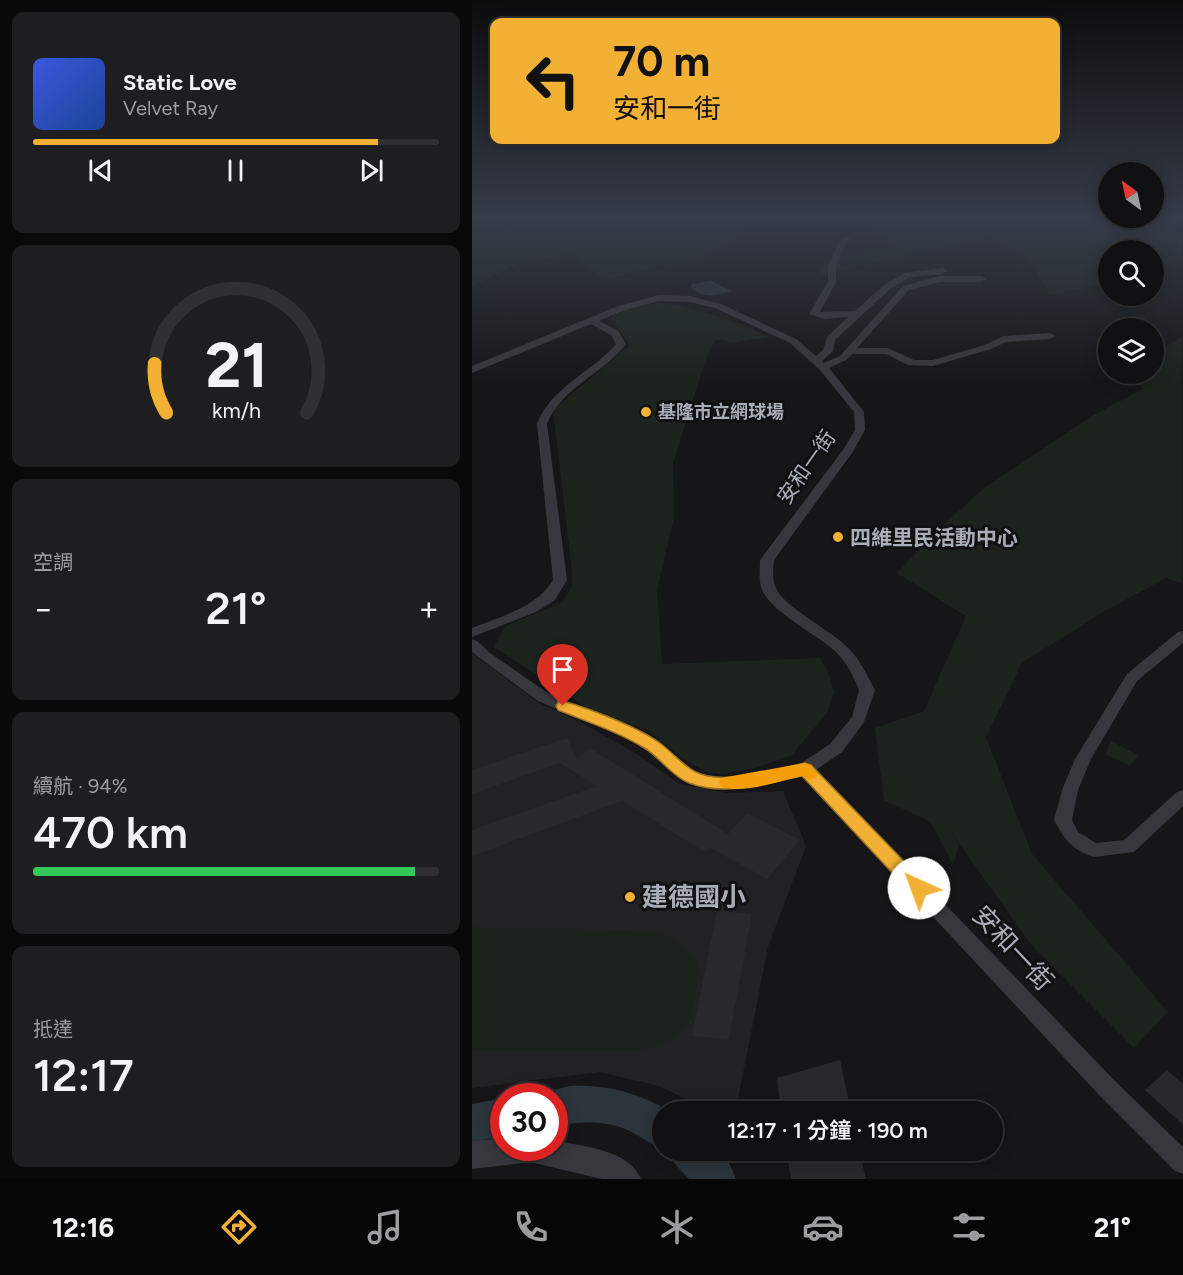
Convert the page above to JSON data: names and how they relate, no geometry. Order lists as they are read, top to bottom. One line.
{"streets":{"street":["安和一街"]},"places":["基隆市立網球場","四維里民活動中心","建德國小"],"north":"top left","page":{"turn":["70 m","安和一街"],"song":["Static Love","Velvet Ray"],"tile":["空調",["續航 · 94%","470 km"],["抵達","12:17"]],"heat":["−","21°","+"],"limit":"30","trip":"12:17 · 1 分鐘 · 190 m","tabs":["12:16","21°"],"gauge":["21","km/h"]}}
